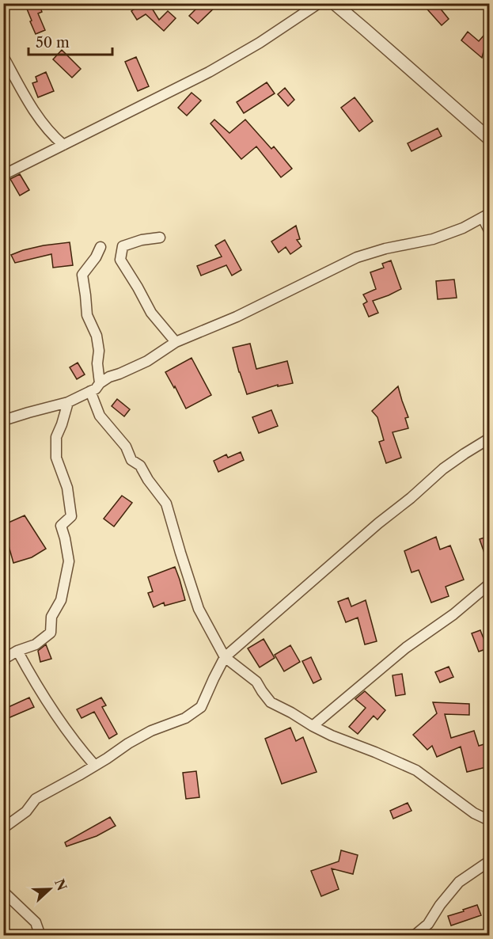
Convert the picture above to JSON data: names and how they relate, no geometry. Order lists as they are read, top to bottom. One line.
{"scale_bar":"50 m","north":"right"}
